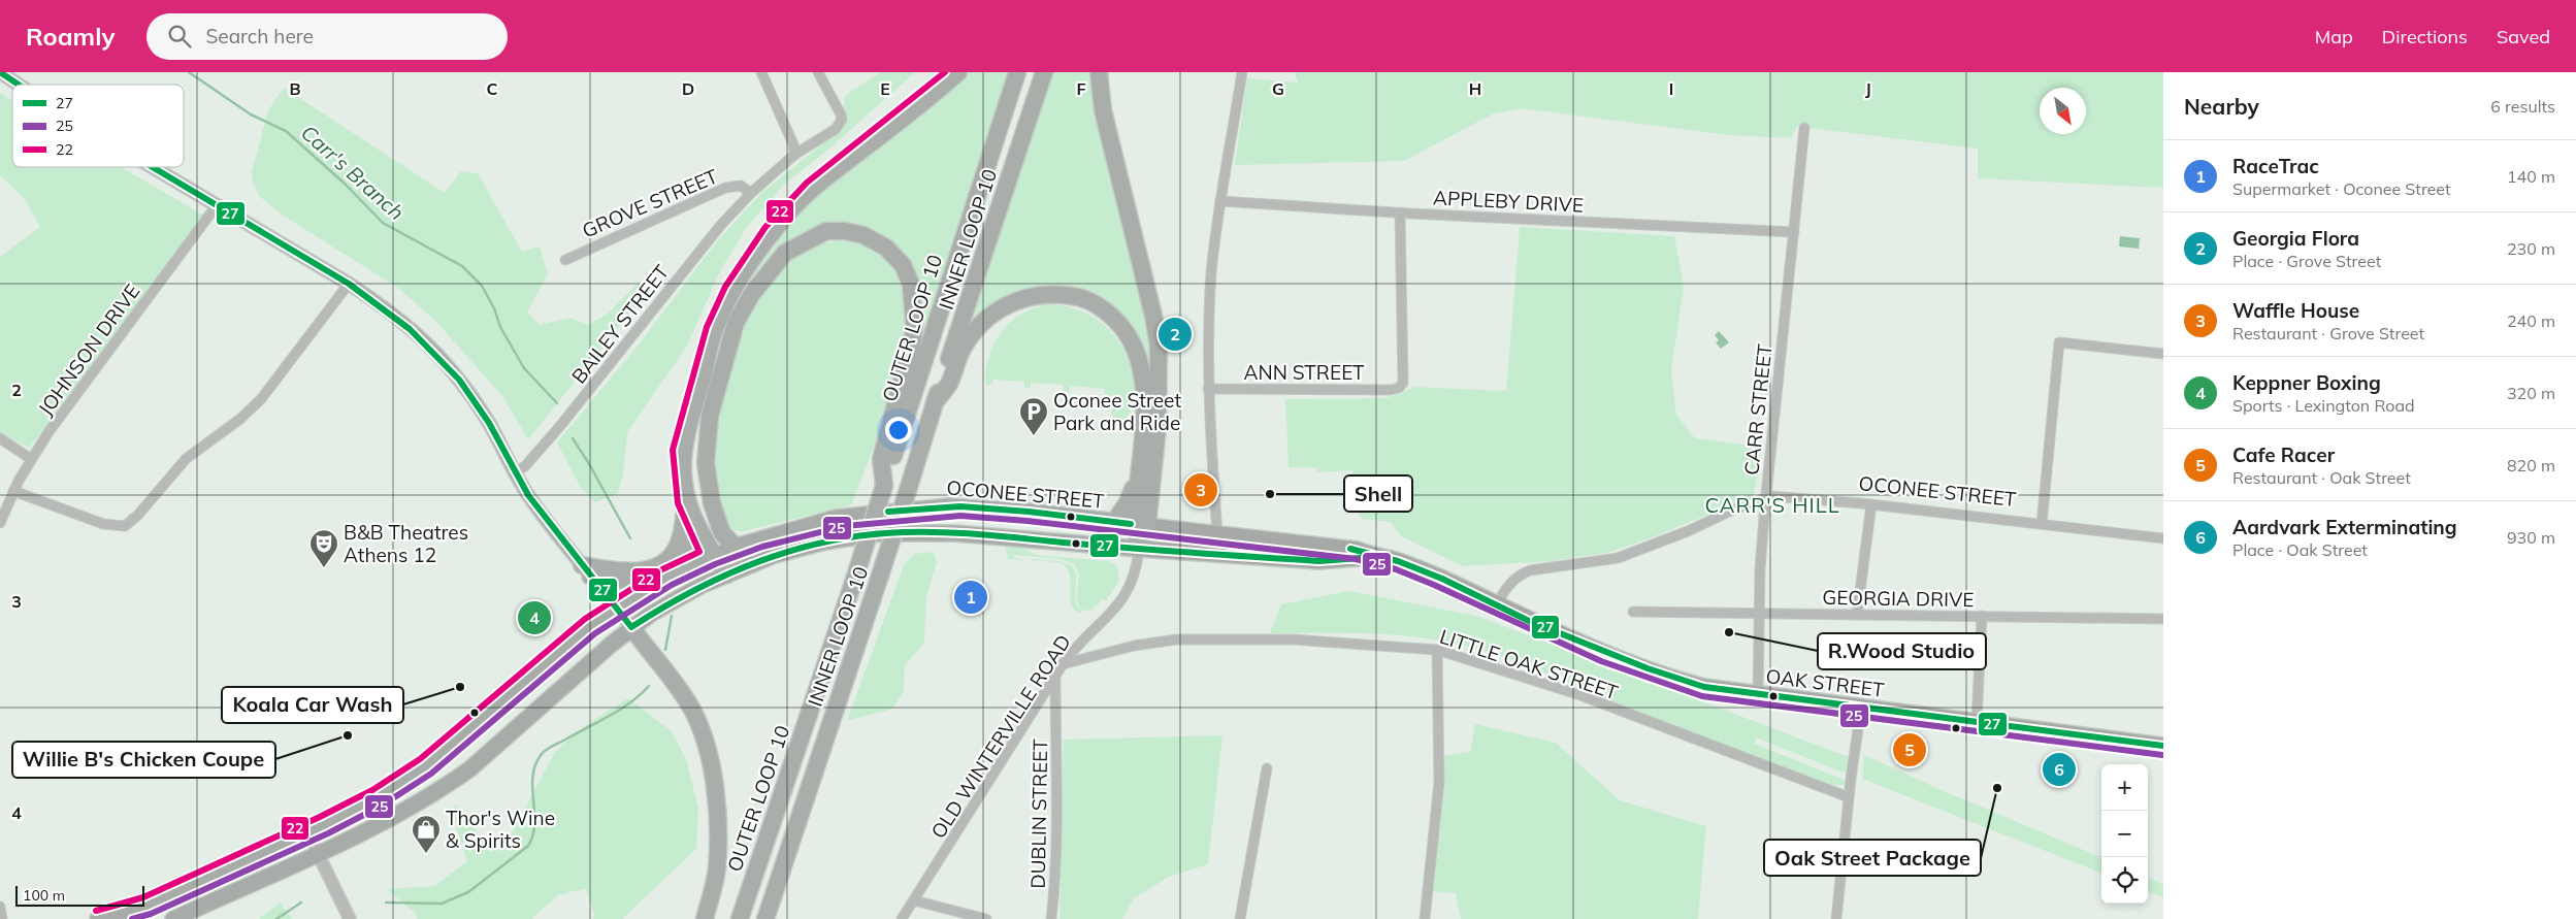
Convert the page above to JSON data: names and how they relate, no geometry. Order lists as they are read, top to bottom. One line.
{"streets":{"highway":["INNER LOOP 10","OUTER LOOP 10","OCONEE STREET"],"main road":["OAK STREET"],"street":["APPLEBY DRIVE","GROVE STREET","BAILEY STREET","JOHNSON DRIVE","ANN STREET","CARR STREET","GEORGIA DRIVE","LITTLE OAK STREET","OLD WINTERVILLE ROAD","DUBLIN STREET"]},"crossings":[["APPLEBY DRIVE","ANN STREET"],["APPLEBY DRIVE","CARR STREET"],["GROVE STREET","BAILEY STREET"],["CARR STREET","OCONEE STREET"],["CARR STREET","GEORGIA DRIVE"],["CARR STREET","OAK STREET"],["OCONEE STREET","OAK STREET"],["OCONEE STREET","OLD WINTERVILLE ROAD"],["LITTLE OAK STREET","OLD WINTERVILLE ROAD"],["OLD WINTERVILLE ROAD","DUBLIN STREET"]],"districts":["CARR'S HILL"],"water":["Carr's Branch"],"places":{"parking":["Oconee Street Park and Ride"],"other":["Shell","R.Wood Studio","Koala Car Wash","Willie B's Chicken Coupe","Oak Street Package"],"theatre":["B&B Theatres Athens 12"],"shop":["Thor's Wine & Spirits"]},"lines":["transit line 27","transit line 22","transit line 25"],"legend":["27","25","22"],"scale_bar":"100 m","north":"bottom right","page":{"header":"Roamly","search":"Search here","nav":["Map","Directions","Saved"],"heading":["Nearby","6 results"],"list":[{"mark":"1","name":"RaceTrac","note":"Supermarket · Oconee Street","value":"140 m"},{"mark":"2","name":"Georgia Flora","note":"Place · Grove Street","value":"230 m"},{"mark":"3","name":"Waffle House","note":"Restaurant · Grove Street","value":"240 m"},{"mark":"4","name":"Keppner Boxing","note":"Sports · Lexington Road","value":"320 m"},{"mark":"5","name":"Cafe Racer","note":"Restaurant · Oak Street","value":"820 m"},{"mark":"6","name":"Aardvark Exterminating","note":"Place · Oak Street","value":"930 m"}],"pins":["2","3","1","4","5","6"],"map_buttons":["+","−"],"scale":"100 m"},"grid":{"columns":["B","C","D","E","F","G","H","I","J"],"rows":["2","3","4"]}}
